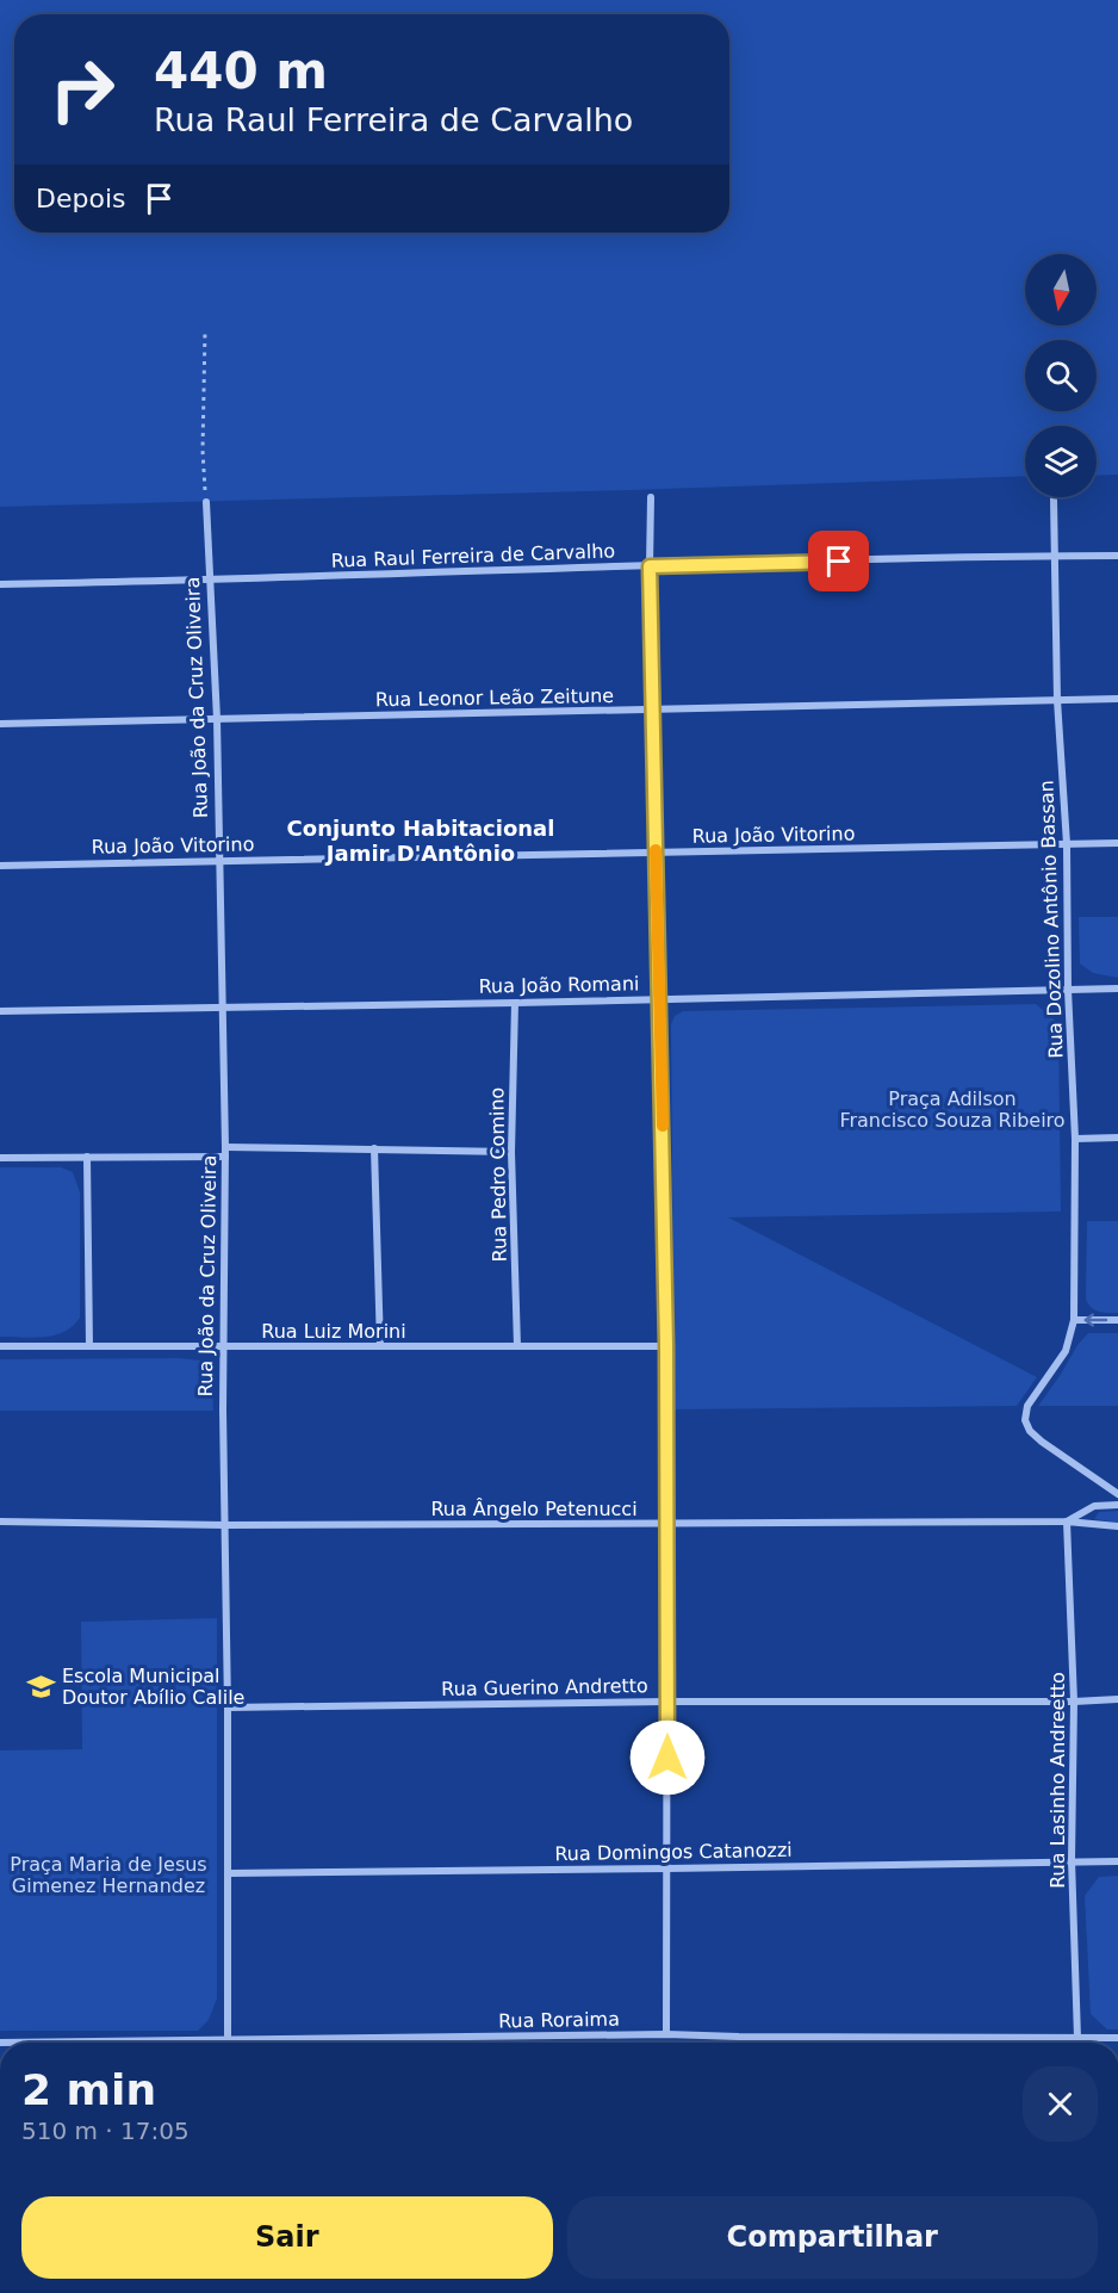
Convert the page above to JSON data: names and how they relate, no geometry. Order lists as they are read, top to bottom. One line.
{"streets":{"street":["Rua Raul Ferreira de Carvalho","Rua João da Cruz Oliveira","Rua Leonor Leão Zeitune","Rua João Vitorino","Rua Dozolino Antônio Bassan","Rua João Romani","Rua Pedro Comino","Rua Luiz Morini","Rua Ângelo Petenucci","Rua Guerino Andretto","Rua Lasinho Andreetto","Rua Domingos Catanozzi","Rua Roraima"]},"crossings":[["Rua Raul Ferreira de Carvalho","Rua João da Cruz Oliveira"],["Rua Raul Ferreira de Carvalho","Rua Dozolino Antônio Bassan"],["Rua João da Cruz Oliveira","Rua Leonor Leão Zeitune"],["Rua João da Cruz Oliveira","Rua João Vitorino"],["Rua João da Cruz Oliveira","Rua João Romani"],["Rua João da Cruz Oliveira","Rua Luiz Morini"],["Rua João da Cruz Oliveira","Rua Ângelo Petenucci"],["Rua João da Cruz Oliveira","Rua Guerino Andretto"],["Rua João da Cruz Oliveira","Rua Domingos Catanozzi"],["Rua João da Cruz Oliveira","Rua Roraima"],["Rua Leonor Leão Zeitune","Rua Dozolino Antônio Bassan"],["Rua João Vitorino","Rua Dozolino Antônio Bassan"],["Rua Dozolino Antônio Bassan","Rua João Romani"],["Rua João Romani","Rua Pedro Comino"],["Rua Pedro Comino","Rua Luiz Morini"],["Rua Ângelo Petenucci","Rua Lasinho Andreetto"],["Rua Guerino Andretto","Rua Lasinho Andreetto"],["Rua Lasinho Andreetto","Rua Domingos Catanozzi"],["Rua Lasinho Andreetto","Rua Roraima"]],"districts":["Conjunto Habitacional Jamir D'Antônio"],"parks":["Praça Adilson Francisco Souza Ribeiro","Praça Maria de Jesus Gimenez Hernandez"],"places":{"school or university":["Escola Municipal Doutor Abílio Calile"]},"north":"bottom","page":{"turn":["440 m","Rua Raul Ferreira de Carvalho"],"then":"Depois","heading":["2 min","510 m · 17:05"],"buttons":["Sair","Compartilhar"]}}
